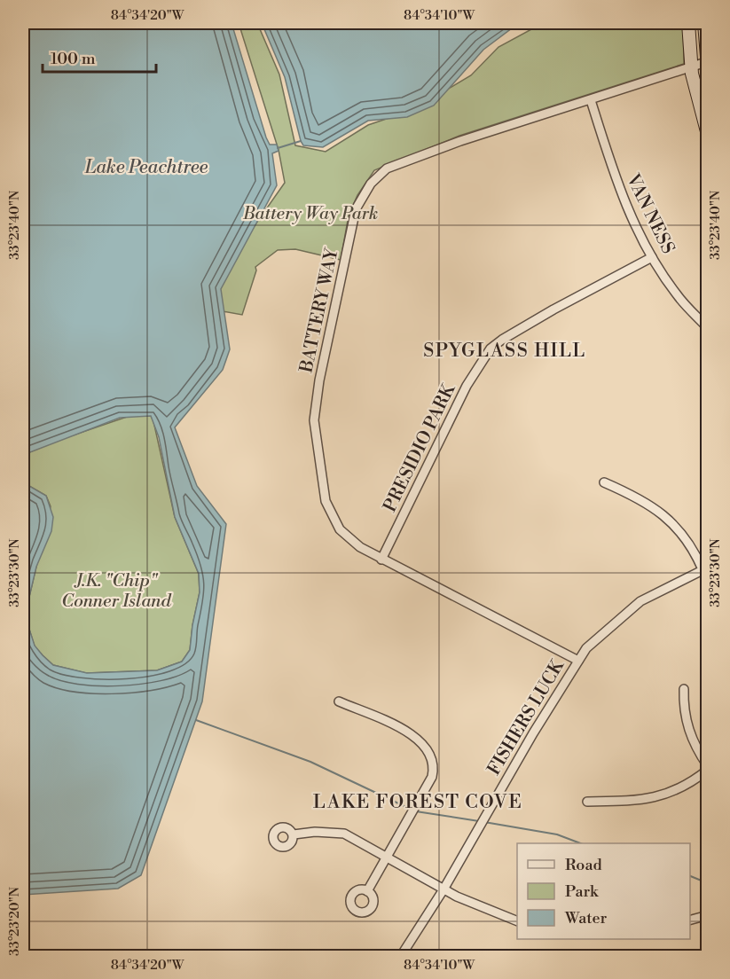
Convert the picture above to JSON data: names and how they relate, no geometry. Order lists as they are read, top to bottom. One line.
{"streets":{"street":["VAN NESS","BATTERY WAY","PRESIDIO PARK","FISHERS LUCK"]},"crossings":[["VAN NESS","BATTERY WAY"],["VAN NESS","PRESIDIO PARK"],["BATTERY WAY","PRESIDIO PARK"],["BATTERY WAY","FISHERS LUCK"]],"districts":["SPYGLASS HILL","LAKE FOREST COVE"],"water":["Lake Peachtree"],"parks":["Battery Way Park","J.K. \"Chip\" Conner Island"],"legend":["Road","Park","Water"],"scale_bar":"100 m","coordinates":["84°34'20\"W","84°34'10\"W","33°23'40\"N","33°23'30\"N","33°23'20\"N"]}
